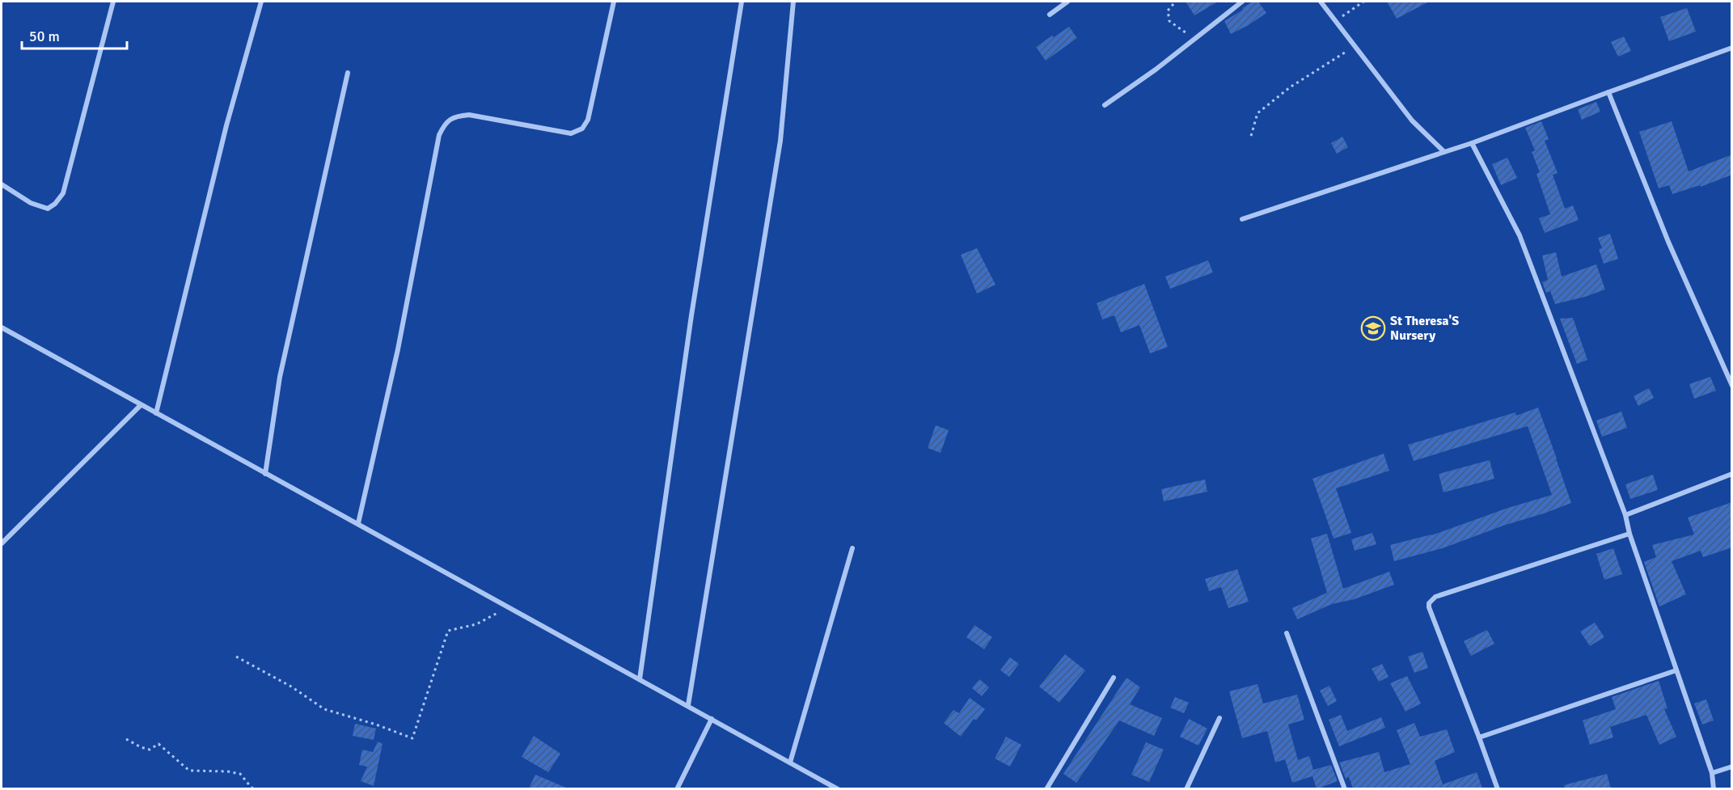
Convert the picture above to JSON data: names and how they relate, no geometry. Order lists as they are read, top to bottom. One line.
{"places":{"school or university":["St Theresa'S Nursery"]},"scale_bar":"50 m"}
